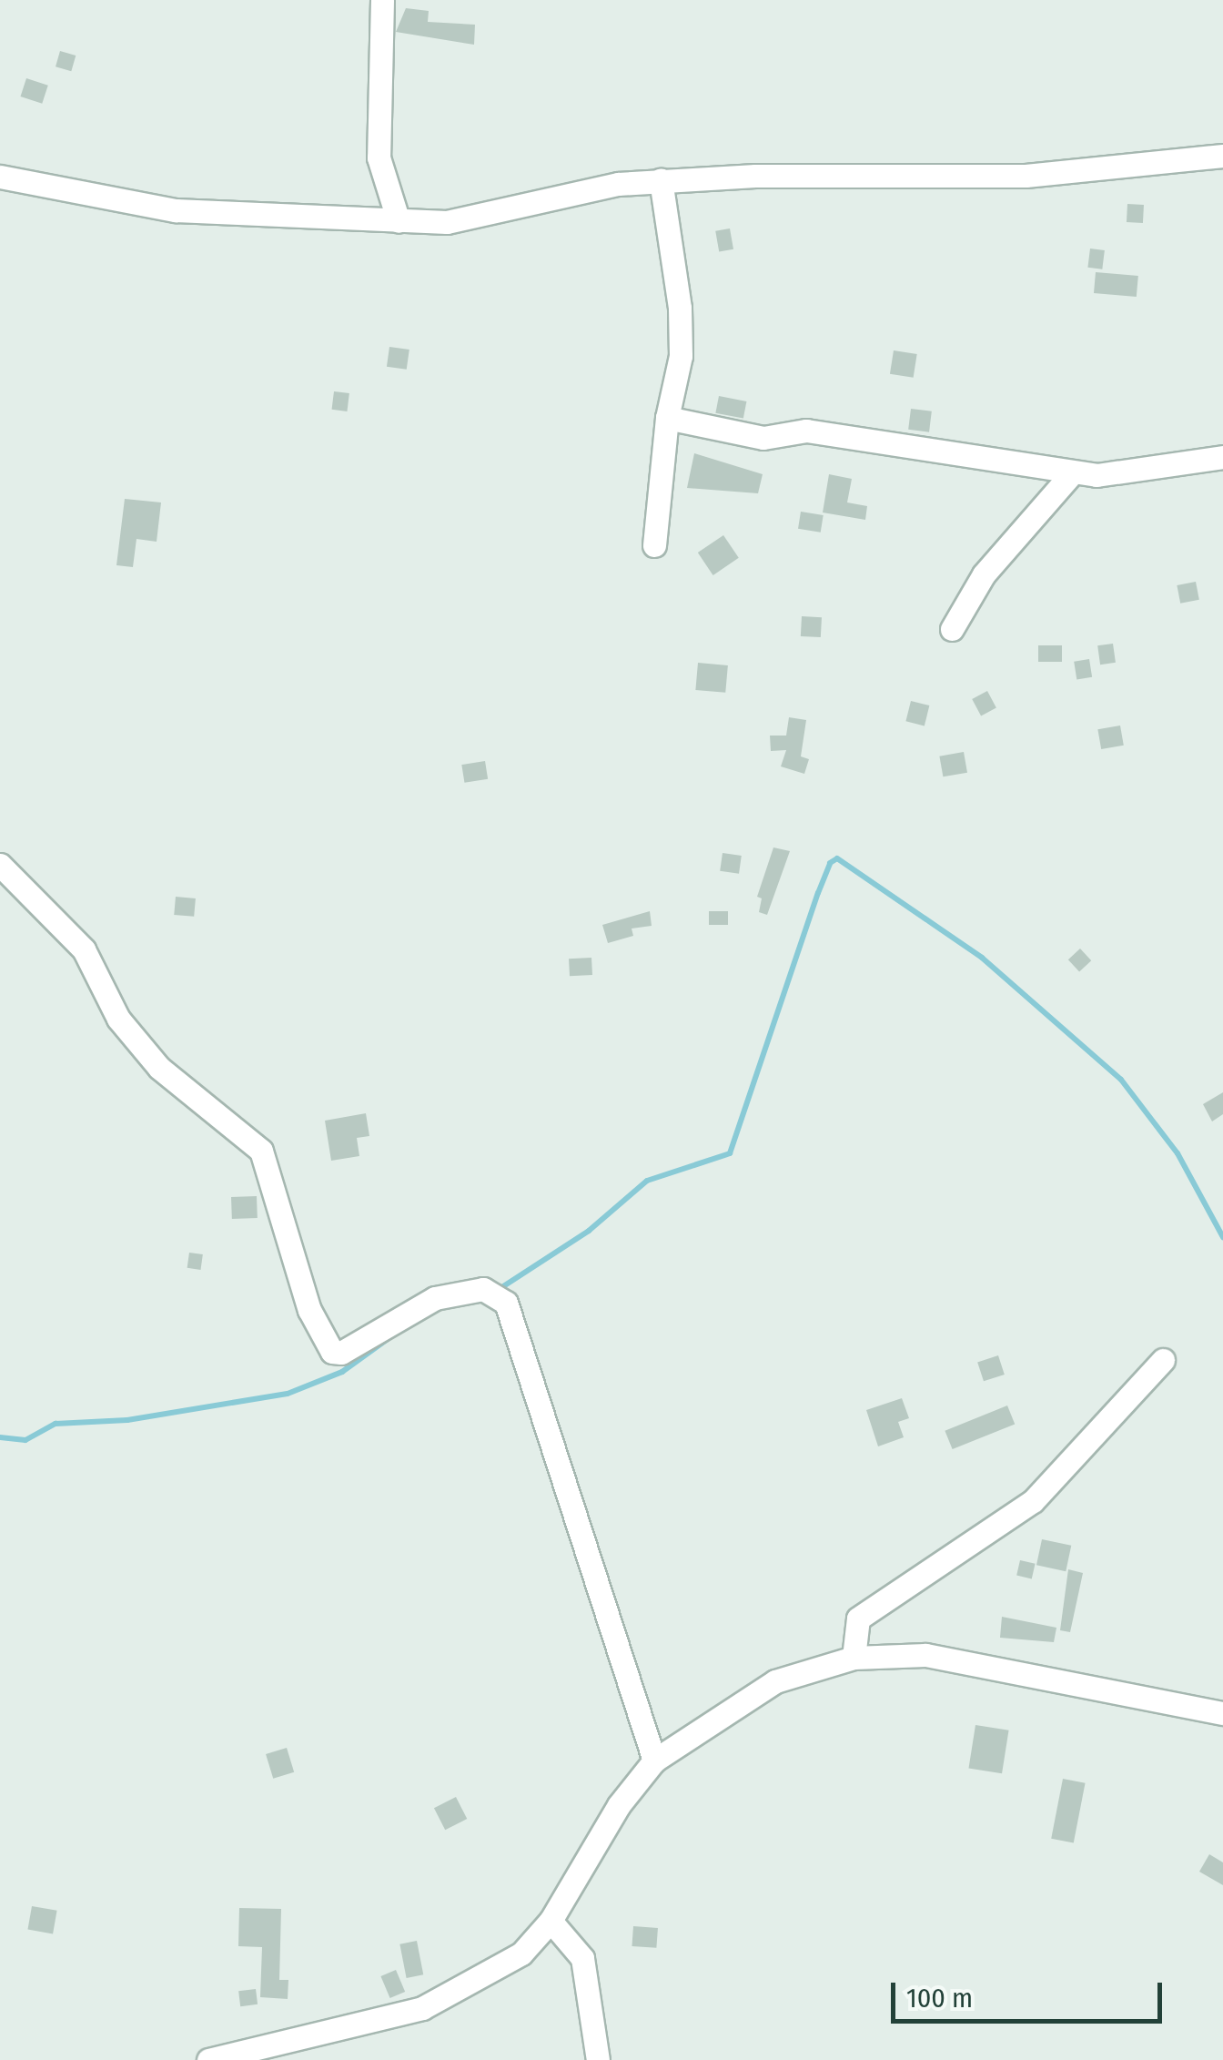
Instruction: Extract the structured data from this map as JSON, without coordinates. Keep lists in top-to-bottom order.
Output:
{
  "scale_bar": "100 m"
}
